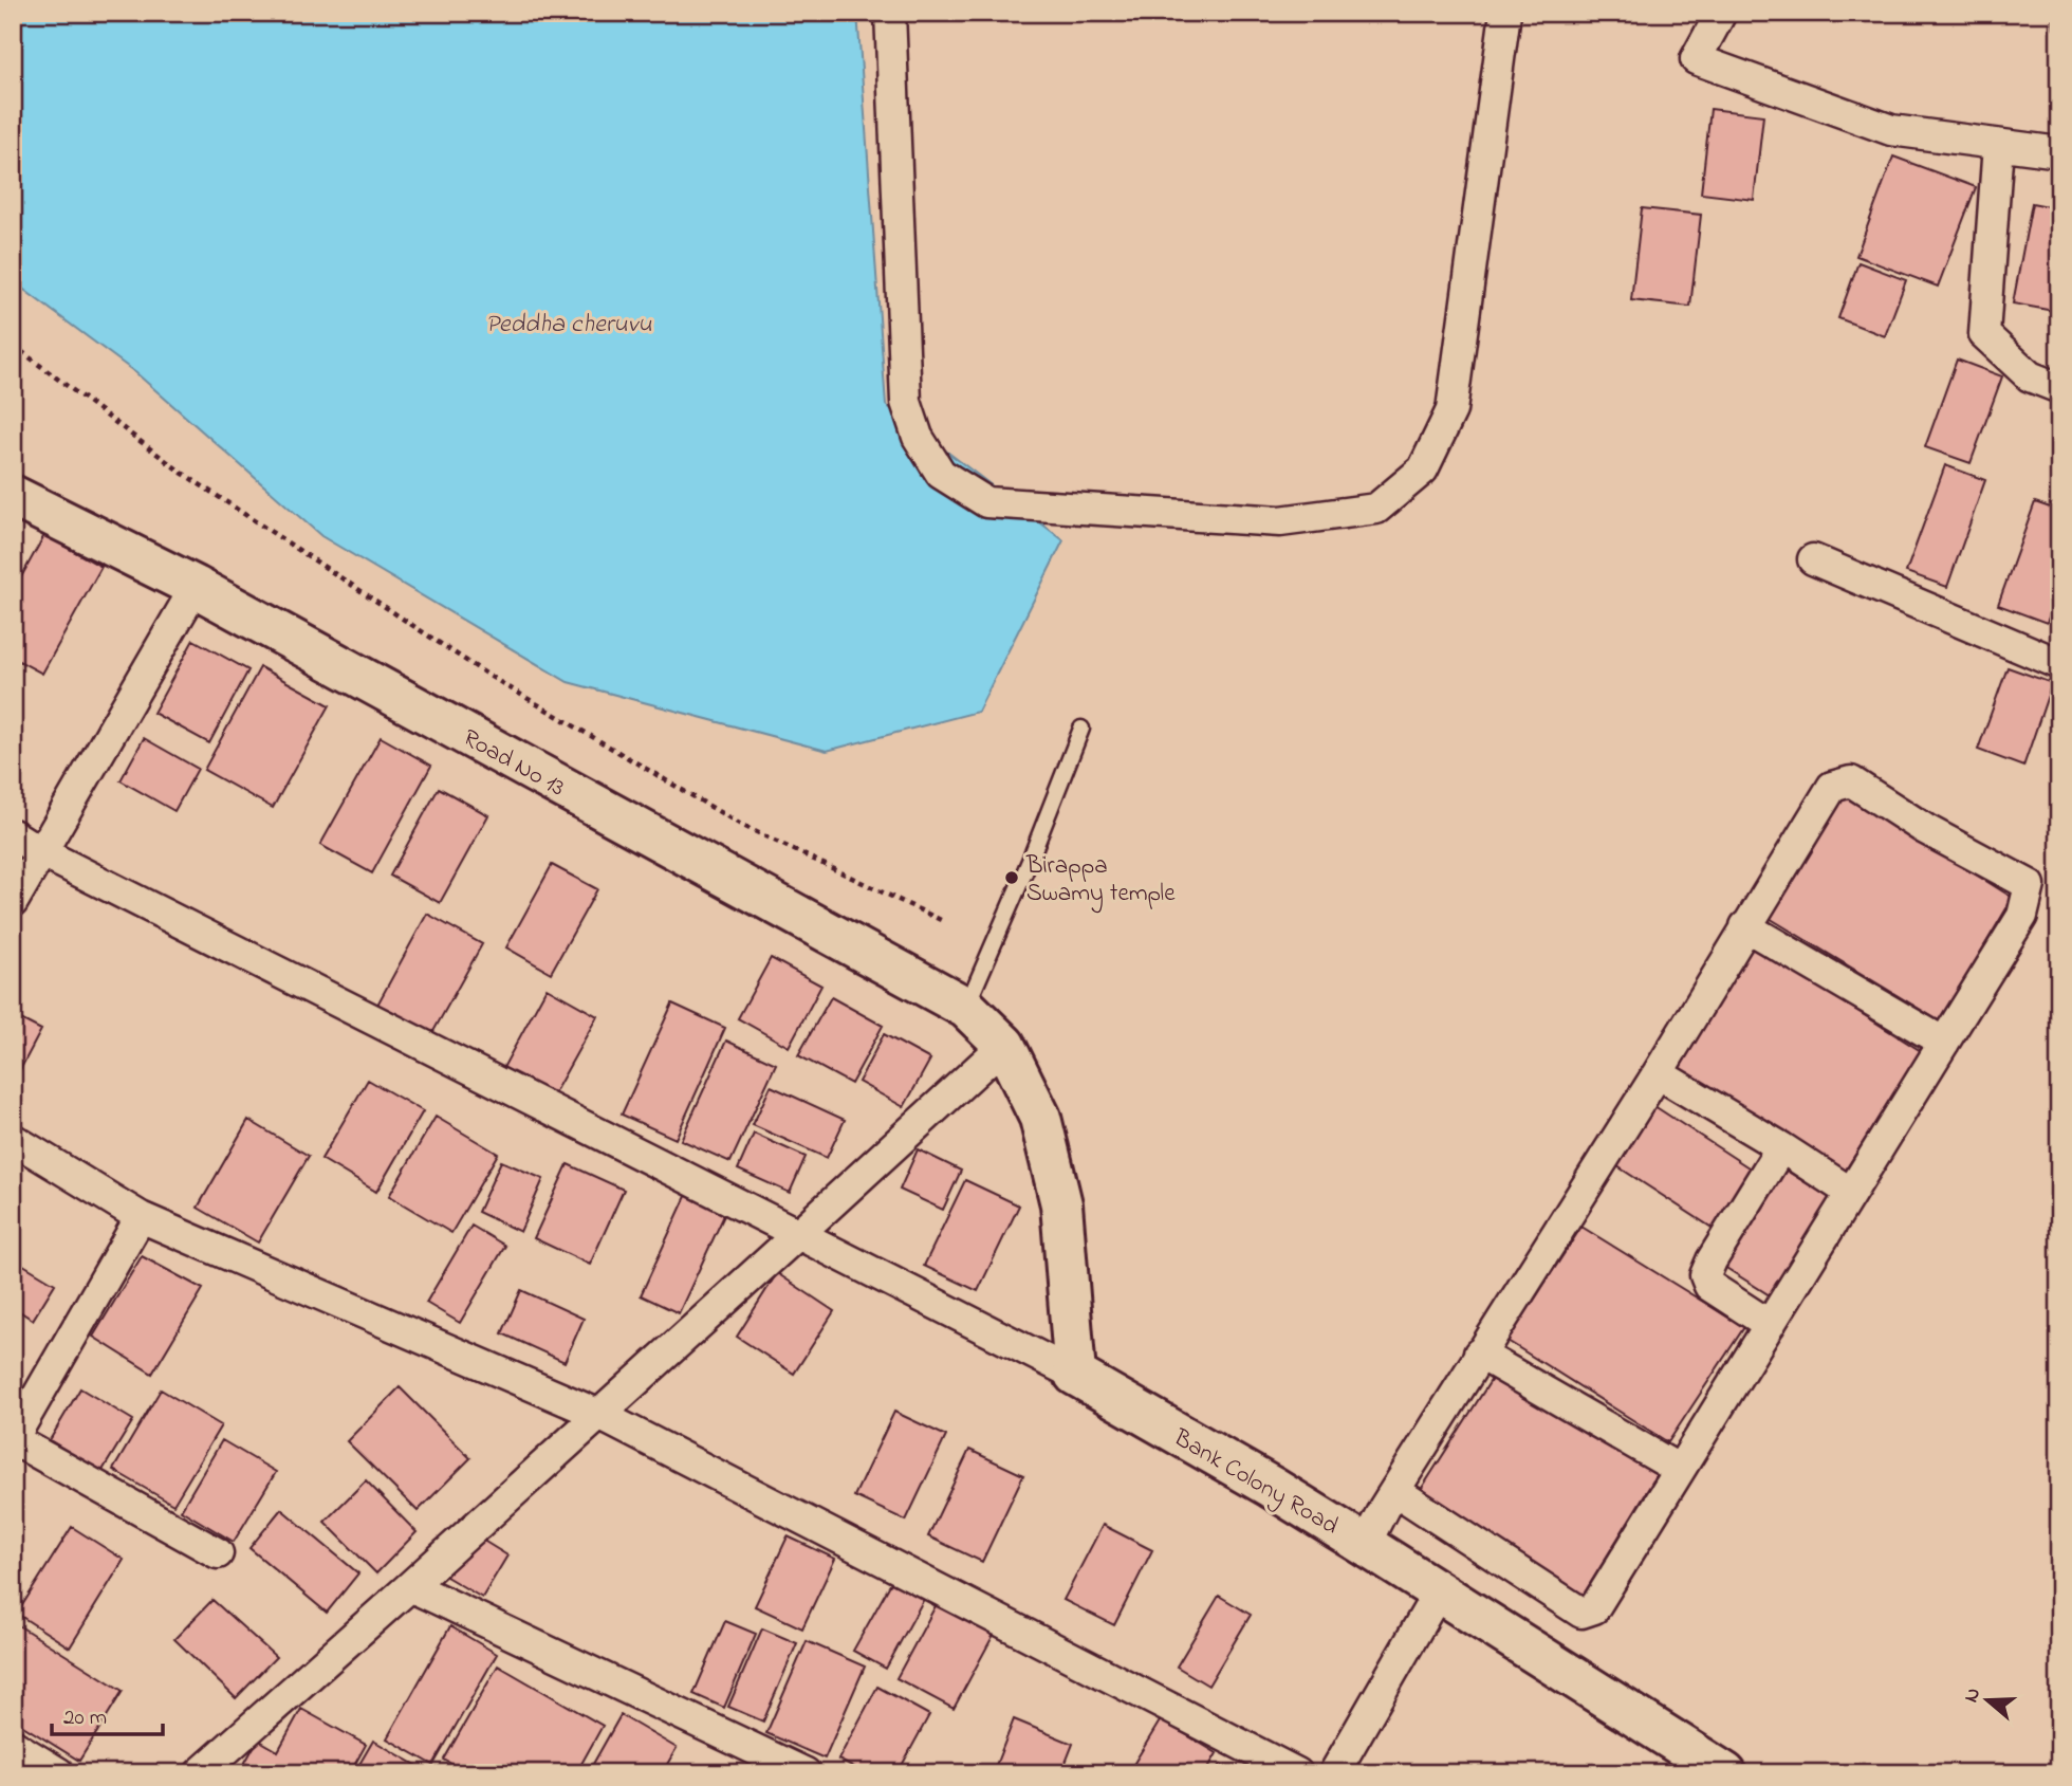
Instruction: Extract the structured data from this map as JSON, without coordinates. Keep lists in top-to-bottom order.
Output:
{
  "streets": {
    "street": ["Road No 13", "Bank Colony Road"]
  },
  "water": ["Peddha cheruvu"],
  "places": ["Birappa Swamy temple"],
  "scale_bar": "20 m",
  "north": "left"
}
